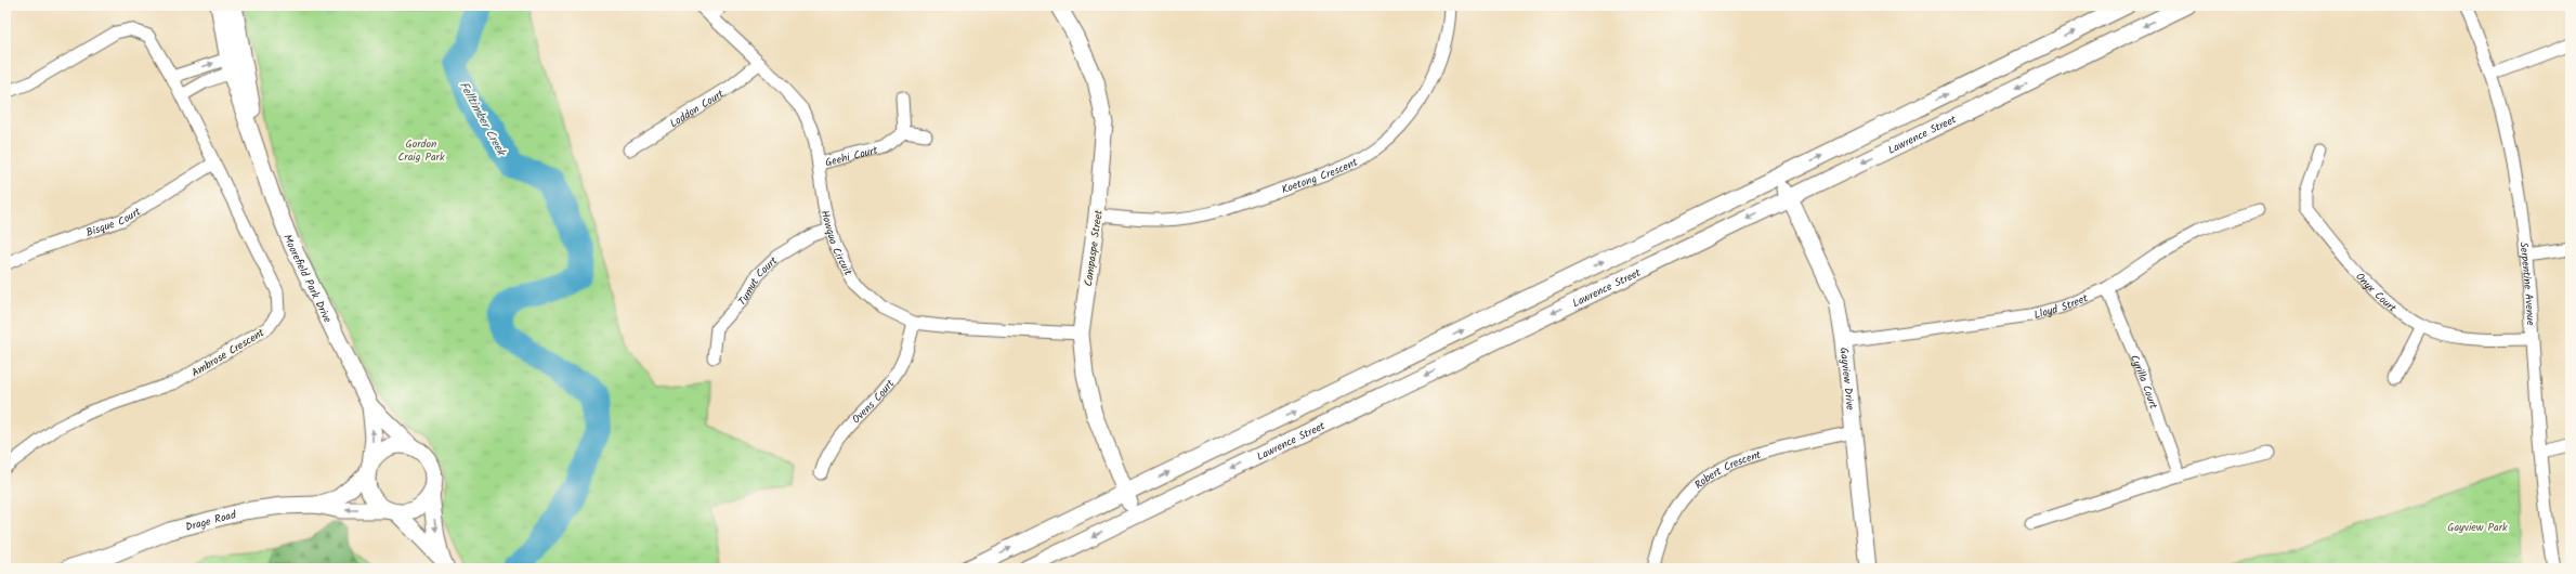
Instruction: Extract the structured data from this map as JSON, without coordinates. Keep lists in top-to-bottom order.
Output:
{
  "streets": {
    "main road": [
      "Lawrence Street",
      "Campaspe Street",
      "Moorefield Park Drive",
      "Gayview Drive",
      "Drage Road"
    ],
    "street": [
      "Loddon Court",
      "Geehi Court",
      "Koetong Crescent",
      "Bisque Court",
      "Howqua Circuit",
      "Tumut Court",
      "Serpentine Avenue",
      "Onyx Court",
      "Lloyd Street",
      "Ambrose Crescent",
      "Cyrilla Court",
      "Ovens Court",
      "Robert Crescent"
    ]
  },
  "crossings": [
    ["Loddon Court", "Howqua Circuit"],
    ["Lawrence Street", "Campaspe Street"],
    ["Lawrence Street", "Gayview Drive"],
    ["Geehi Court", "Howqua Circuit"],
    ["Koetong Crescent", "Campaspe Street"],
    ["Bisque Court", "Ambrose Crescent"],
    ["Howqua Circuit", "Campaspe Street"],
    ["Howqua Circuit", "Tumut Court"],
    ["Howqua Circuit", "Ovens Court"],
    ["Serpentine Avenue", "Onyx Court"],
    ["Lloyd Street", "Gayview Drive"],
    ["Lloyd Street", "Cyrilla Court"],
    ["Gayview Drive", "Robert Crescent"]
  ],
  "water": ["Felltimber Creek"],
  "parks": ["Gordon Craig Park", "Gayview Park"]
}
